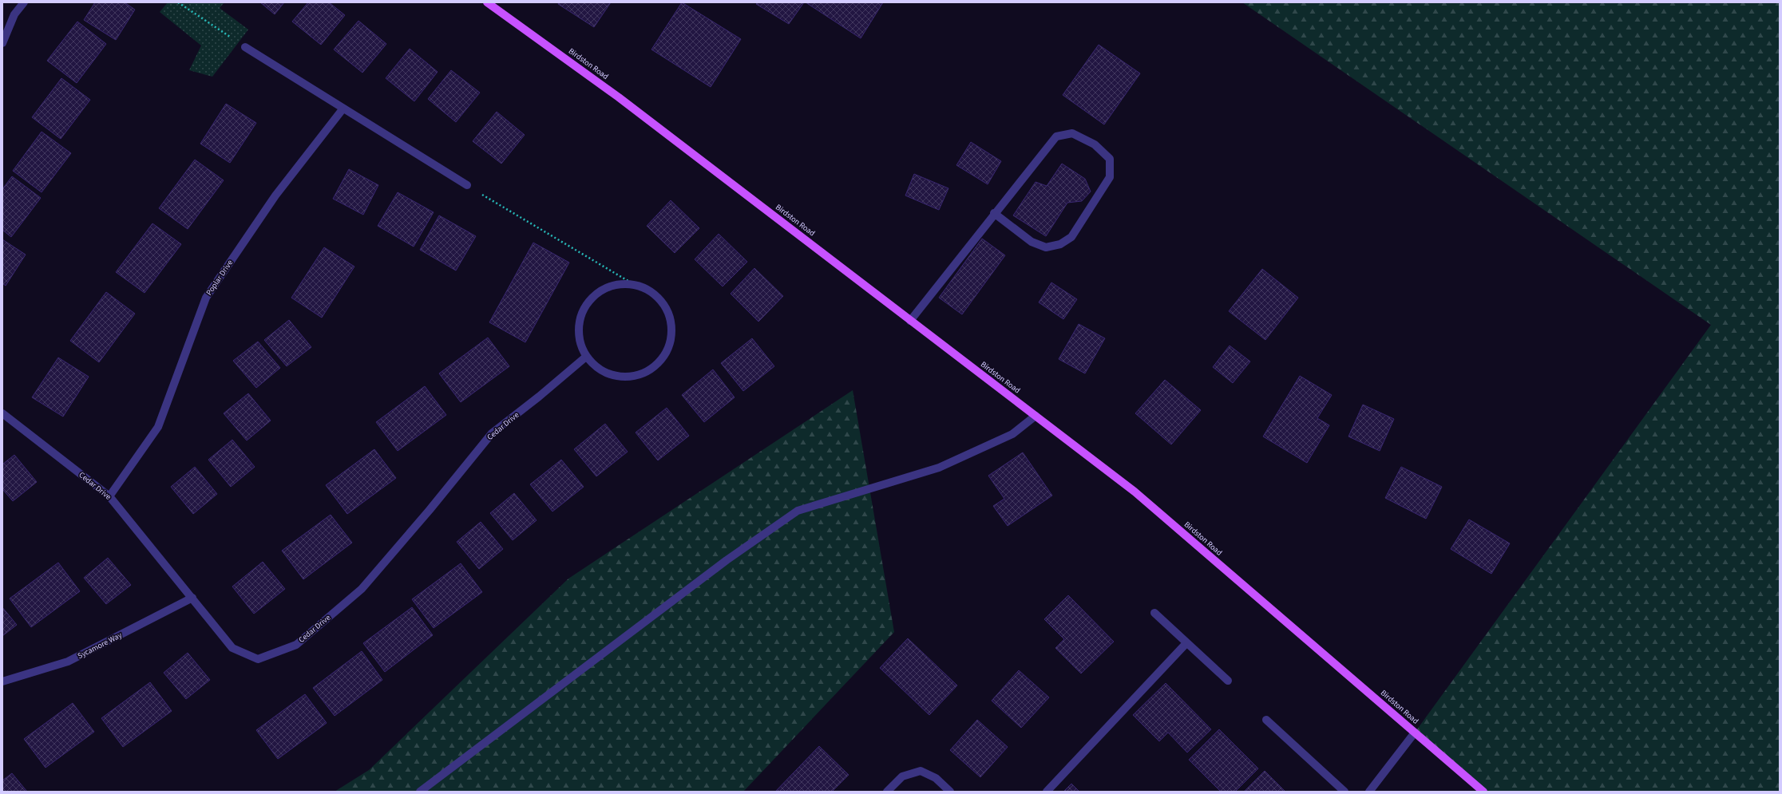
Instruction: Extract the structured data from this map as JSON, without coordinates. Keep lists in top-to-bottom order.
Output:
{
  "streets": {
    "main road": ["Birdston Road"],
    "street": ["Poplar Drive", "Cedar Drive", "Sycamore Way"]
  },
  "crossings": [
    ["Poplar Drive", "Cedar Drive"],
    ["Cedar Drive", "Sycamore Way"]
  ]
}
